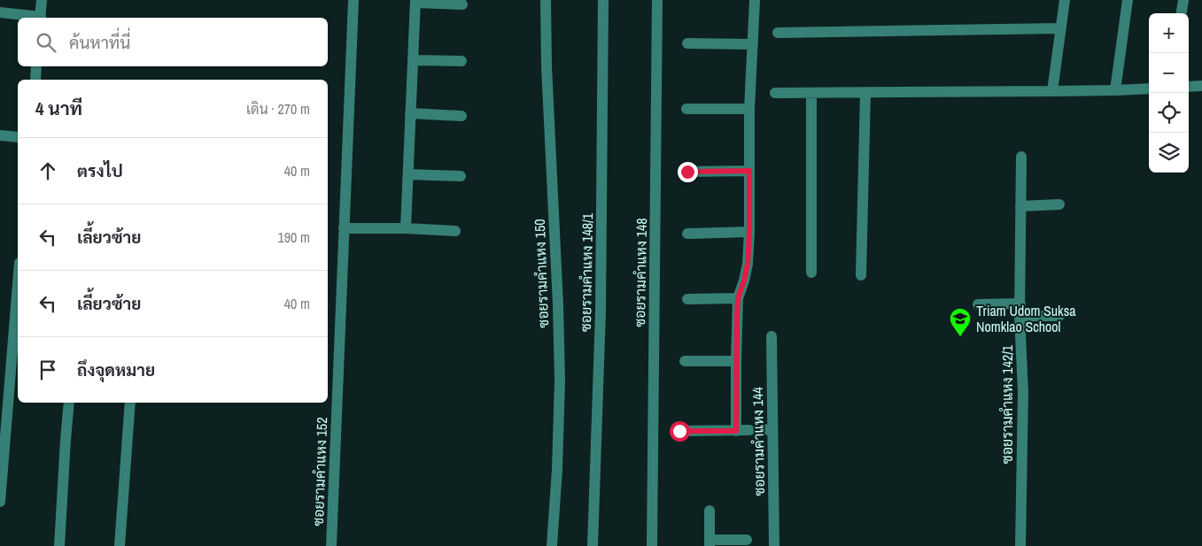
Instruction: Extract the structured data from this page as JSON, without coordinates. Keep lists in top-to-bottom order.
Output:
{
  "streets": {
    "street": [
      "ซอยรามคำแหง 148/1",
      "ซอยรามคำแหง 148",
      "ซอยรามคำแหง 150",
      "ซอยรามคำแหง 142/1",
      "ซอยรามคำแหง 144",
      "ซอยรามคำแหง 152"
    ]
  },
  "places": {
    "school or university": ["Triam Udom Suksa Nomklao School"]
  },
  "page": {
    "map_buttons": ["+", "−"],
    "search": "ค้นหาที่นี่",
    "heading": ["4 นาที", "เดิน · 270 m"],
    "list": [
      ["ตรงไป", "40 m"],
      ["เลี้ยวซ้าย", "190 m"],
      ["เลี้ยวซ้าย", "40 m"],
      "ถึงจุดหมาย"
    ]
  }
}
